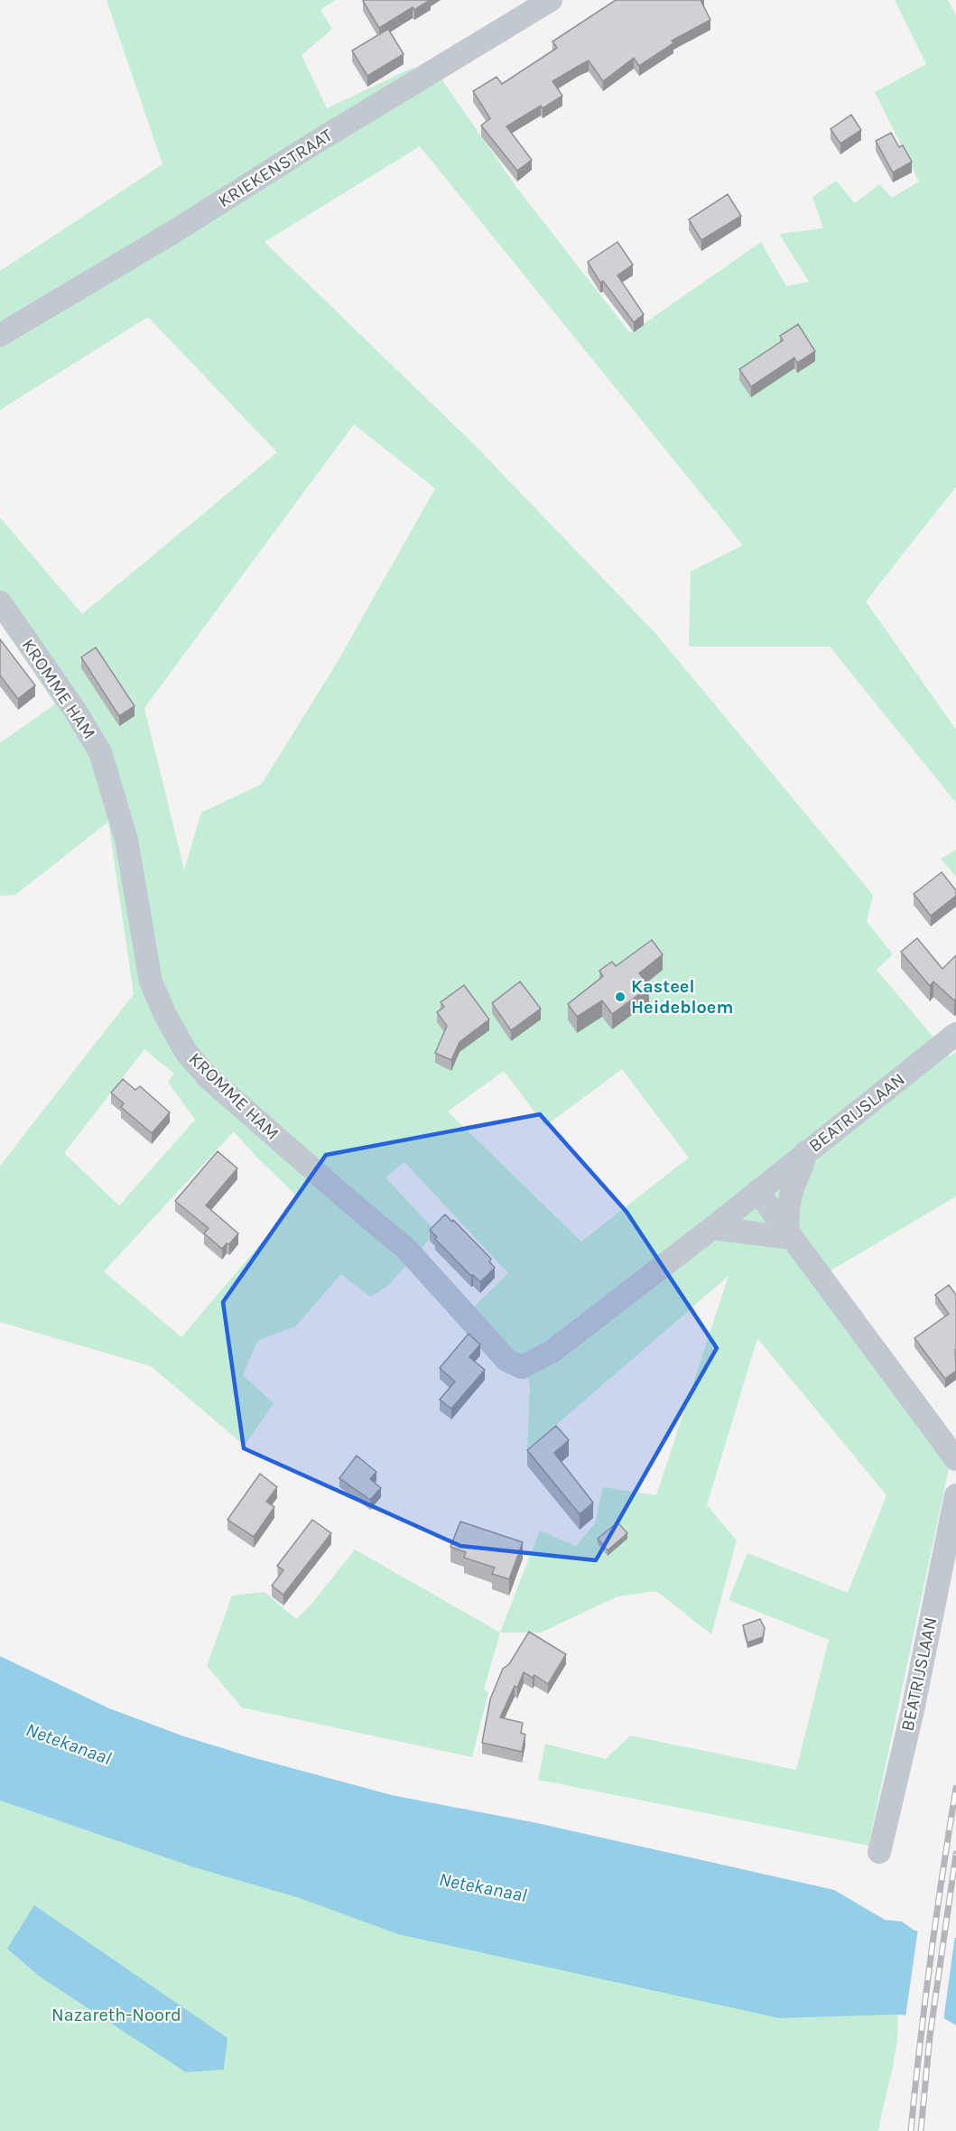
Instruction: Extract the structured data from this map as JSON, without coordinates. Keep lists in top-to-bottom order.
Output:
{
  "streets": {
    "street": ["KRIEKENSTRAAT", "KROMME HAM", "BEATRIJSLAAN"]
  },
  "crossings": [
    ["KROMME HAM", "BEATRIJSLAAN"]
  ],
  "water": ["Netekanaal"],
  "parks": ["Nazareth-Noord"],
  "places": ["Kasteel Heidebloem"]
}
